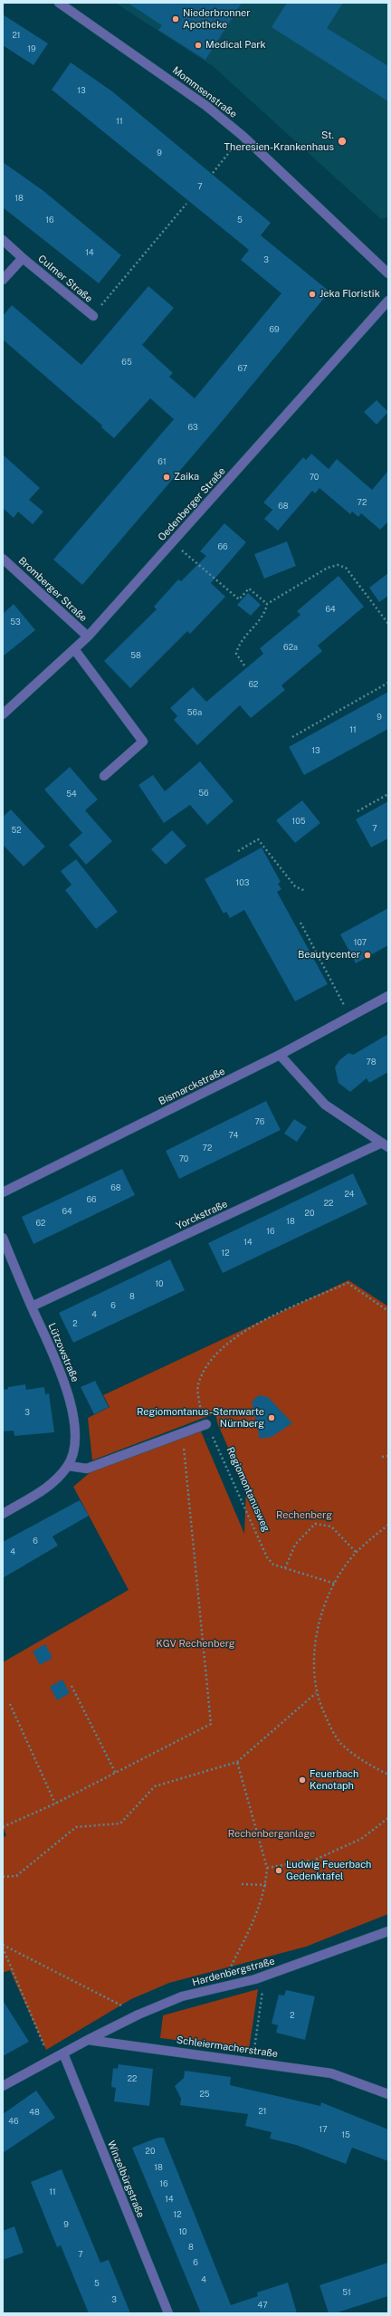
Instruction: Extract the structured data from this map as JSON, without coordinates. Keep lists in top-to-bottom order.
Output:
{
  "streets": {
    "street": [
      "Mommsenstraße",
      "Culmer Straße",
      "Oedenberger Straße",
      "Bromberger Straße",
      "Bismarckstraße",
      "Yorckstraße",
      "Lützowstraße",
      "Hardenbergstraße",
      "Schleiermacherstraße",
      "Winzelbürgstraße"
    ],
    "path": ["Regiomontanusweg"]
  },
  "crossings": [
    ["Oedenberger Straße", "Bromberger Straße"],
    ["Yorckstraße", "Lützowstraße"],
    ["Hardenbergstraße", "Schleiermacherstraße"]
  ],
  "parks": ["Rechenberg", "KGV Rechenberg", "Rechenberganlage"],
  "places": [
    "Niederbronner Apotheke",
    "Medical Park",
    "St. Theresien-Krankenhaus",
    "Jeka Floristik",
    "Zaika",
    "Beautycenter",
    "Regiomontanus-Sternwarte Nürnberg",
    "Feuerbach Kenotaph",
    "Ludwig Feuerbach Gedenktafel"
  ],
  "house_numbers": [
    "21",
    "19",
    "13",
    "11",
    "9",
    "7",
    "18",
    "16",
    "5",
    "14",
    "3",
    "69",
    "65",
    "67",
    "63",
    "61",
    "70",
    "72",
    "68",
    "66",
    "64",
    "53",
    "62a",
    "58",
    "62",
    "56a",
    "9",
    "11",
    "13",
    "56",
    "54",
    "105",
    "7",
    "52",
    "103",
    "107",
    "78",
    "76",
    "74",
    "72",
    "70",
    "68",
    "24",
    "66",
    "22",
    "64",
    "20",
    "18",
    "62",
    "16",
    "14",
    "12",
    "10",
    "8",
    "6",
    "4",
    "2",
    "3",
    "6",
    "4",
    "2",
    "22",
    "25",
    "21",
    "48",
    "46",
    "17",
    "15",
    "20",
    "18",
    "16",
    "11",
    "14",
    "12",
    "9",
    "10",
    "8",
    "7",
    "6",
    "4",
    "5",
    "51",
    "3",
    "47"
  ]
}
